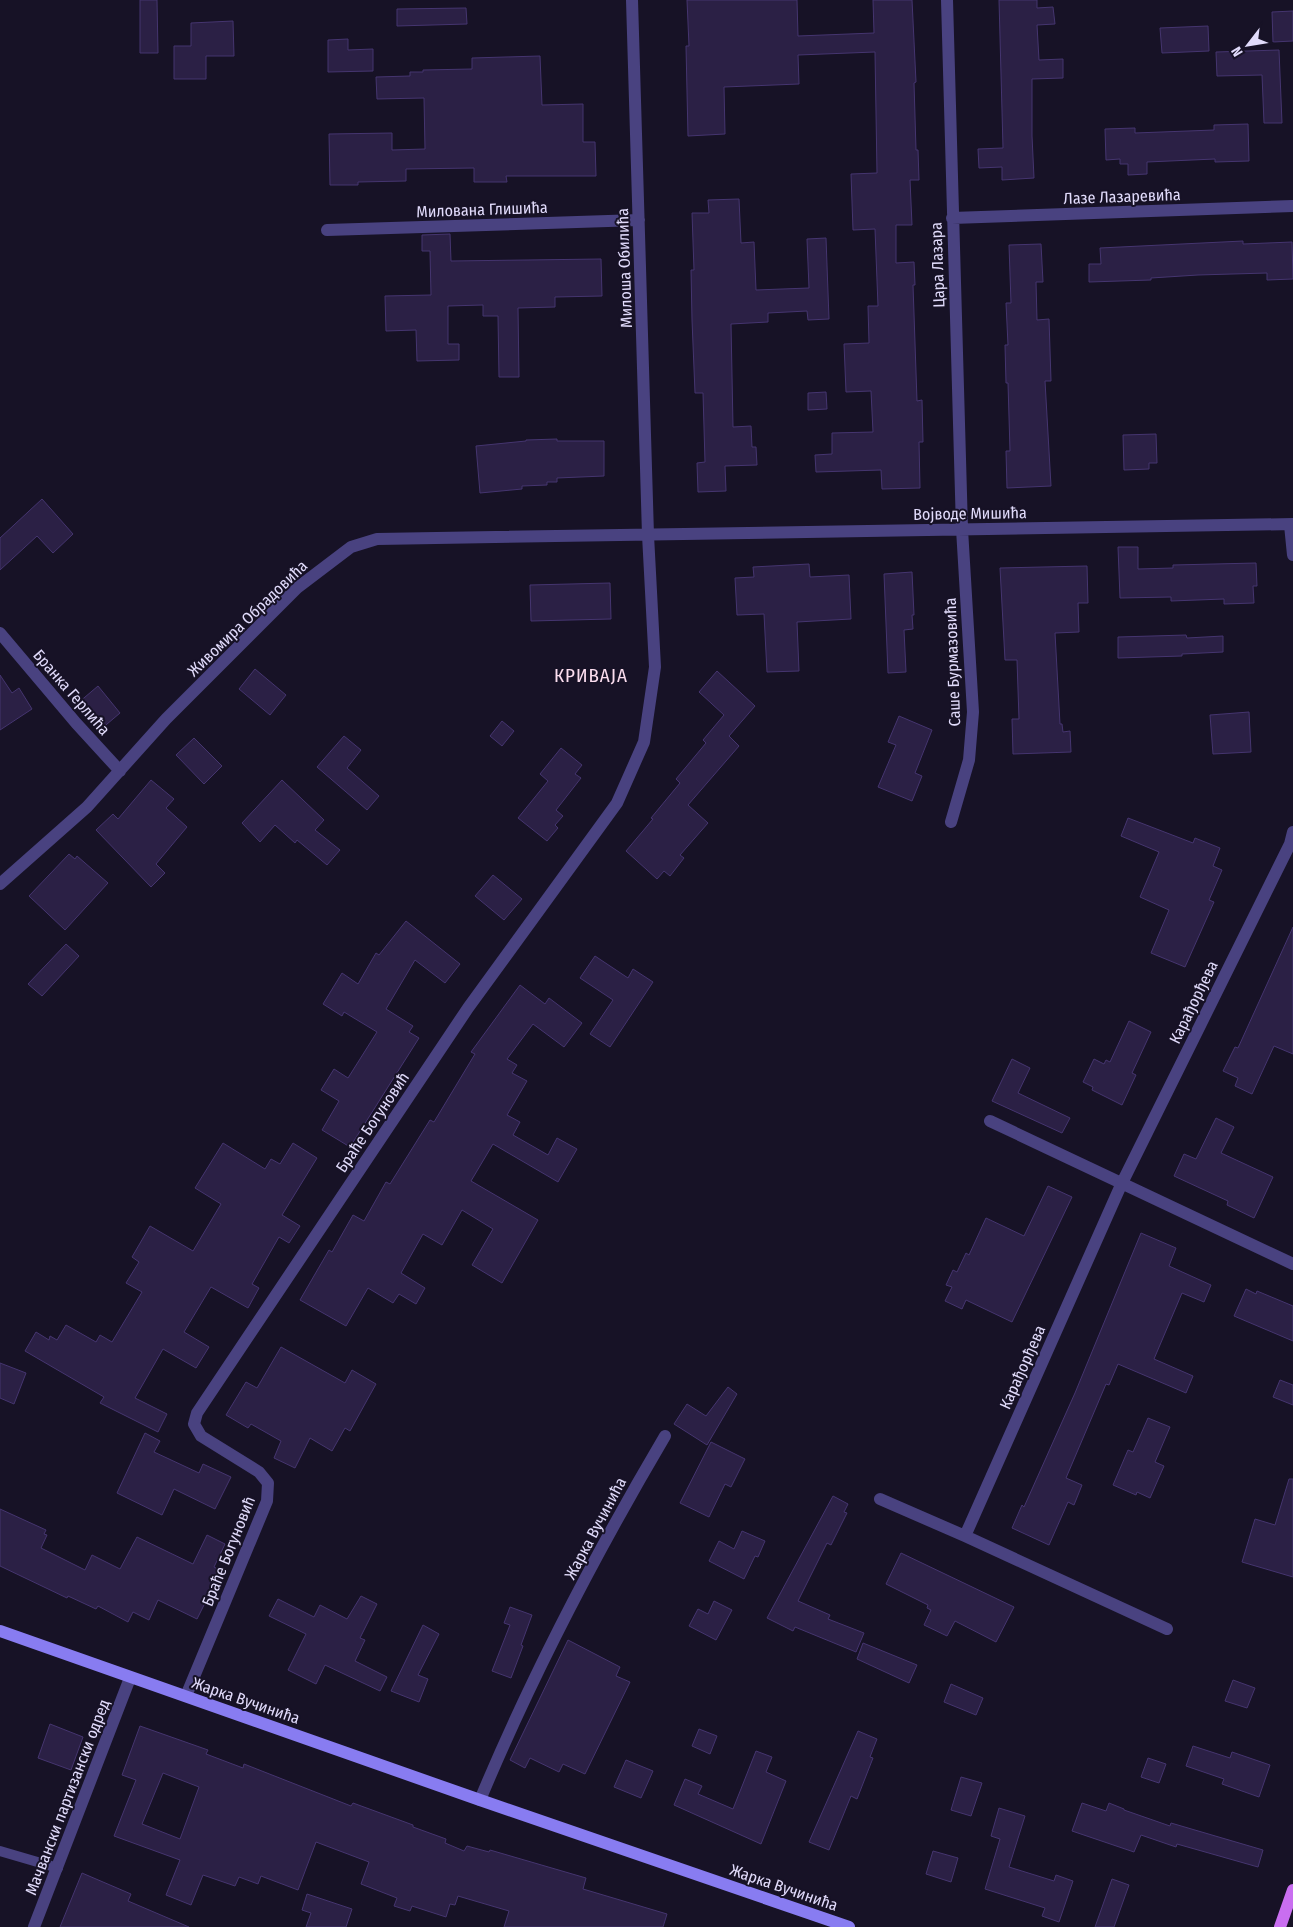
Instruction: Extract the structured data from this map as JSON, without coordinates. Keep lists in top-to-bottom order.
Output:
{
  "streets": {
    "street": [
      "Лазе Лазаревића",
      "Милована Глишића",
      "Цара Лазара",
      "Милоша Обилића",
      "Војводе Мишића",
      "Живомира Обрадовића",
      "Саше Бурмазовића",
      "Бранка Герлића",
      "Карађорђева",
      "Браће Богуновић",
      "Жарка Вучинића",
      "Мачвански партизански одред"
    ]
  },
  "crossings": [
    ["Лазе Лазаревића", "Цара Лазара"],
    ["Милована Глишића", "Милоша Обилића"],
    ["Цара Лазара", "Војводе Мишића"],
    ["Цара Лазара", "Саше Бурмазовића"],
    ["Милоша Обилића", "Војводе Мишића"],
    ["Милоша Обилића", "Живомира Обрадовића"],
    ["Милоша Обилића", "Браће Богуновић"],
    ["Војводе Мишића", "Живомира Обрадовића"],
    ["Војводе Мишића", "Саше Бурмазовића"],
    ["Војводе Мишића", "Браће Богуновић"],
    ["Живомира Обрадовића", "Бранка Герлића"],
    ["Живомира Обрадовића", "Браће Богуновић"],
    ["Браће Богуновић", "Жарка Вучинића"],
    ["Жарка Вучинића", "Мачвански партизански одред"]
  ],
  "districts": ["КРИВАЈА"],
  "north": "bottom left"
}
